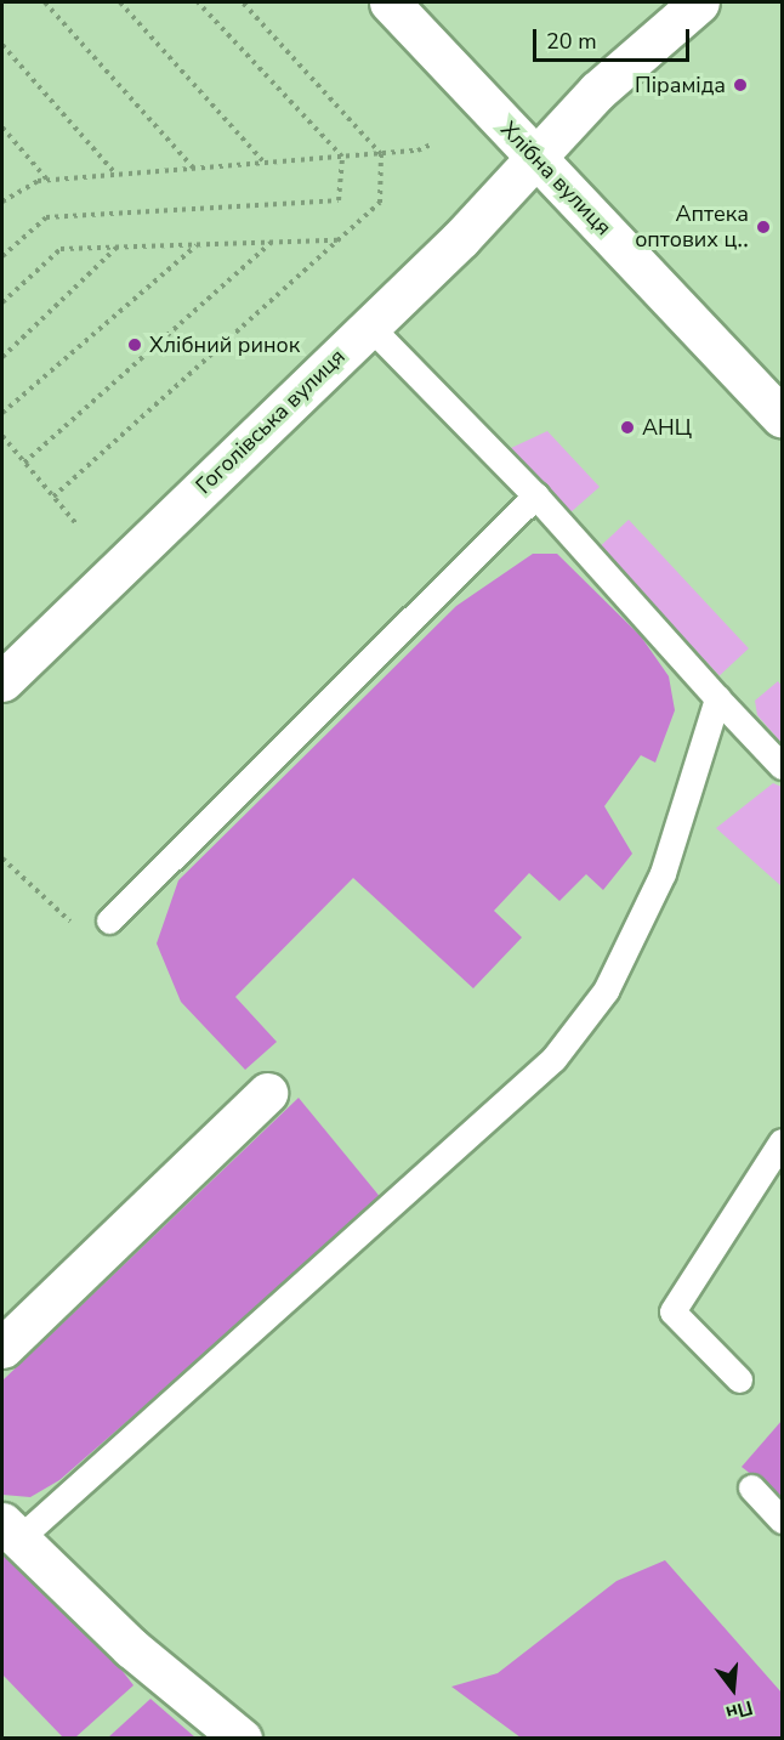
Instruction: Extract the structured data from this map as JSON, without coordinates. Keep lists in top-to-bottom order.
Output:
{
  "streets": {
    "street": ["Хлібна вулиця", "Гоголівська вулиця"]
  },
  "crossings": [
    ["Хлібна вулиця", "Гоголівська вулиця"]
  ],
  "places": [
    "Піраміда",
    "Аптека оптових ц‥",
    "Хлібний ринок",
    "АНЦ"
  ],
  "scale_bar": "20 m",
  "north": "bottom"
}
